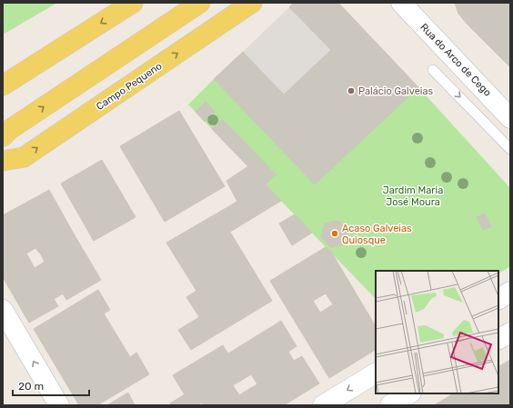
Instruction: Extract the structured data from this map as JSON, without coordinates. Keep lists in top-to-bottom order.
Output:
{
  "streets": {
    "main road": ["Campo Pequeno"],
    "street": ["Rua do Arco de Cego"]
  },
  "parks": ["Jardim Maria José Moura"],
  "places": ["Palácio Galveias", "Acaso Galveias Quiosque"],
  "scale_bar": "20 m"
}
